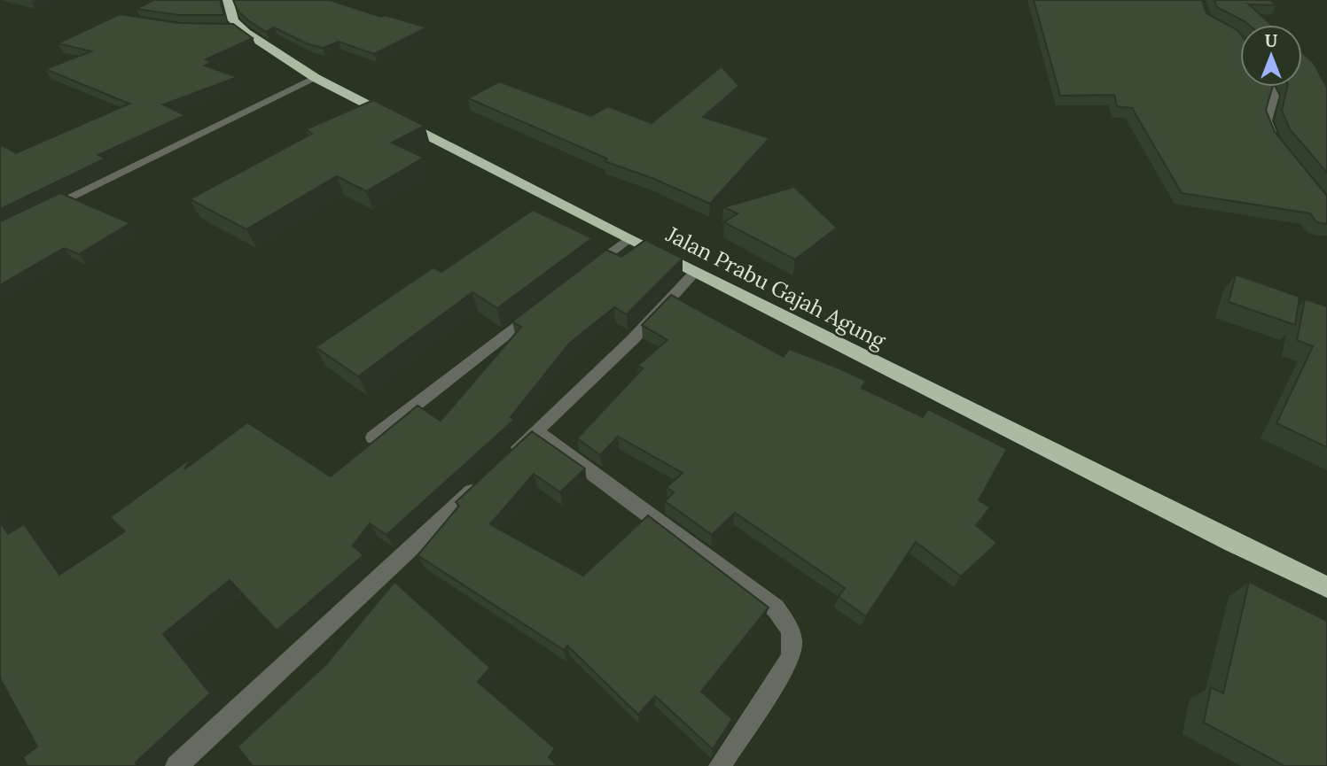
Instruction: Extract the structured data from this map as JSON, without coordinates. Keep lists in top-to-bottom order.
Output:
{
  "streets": {
    "highway": ["Jalan Prabu Gajah Agung"]
  },
  "north": "top"
}
